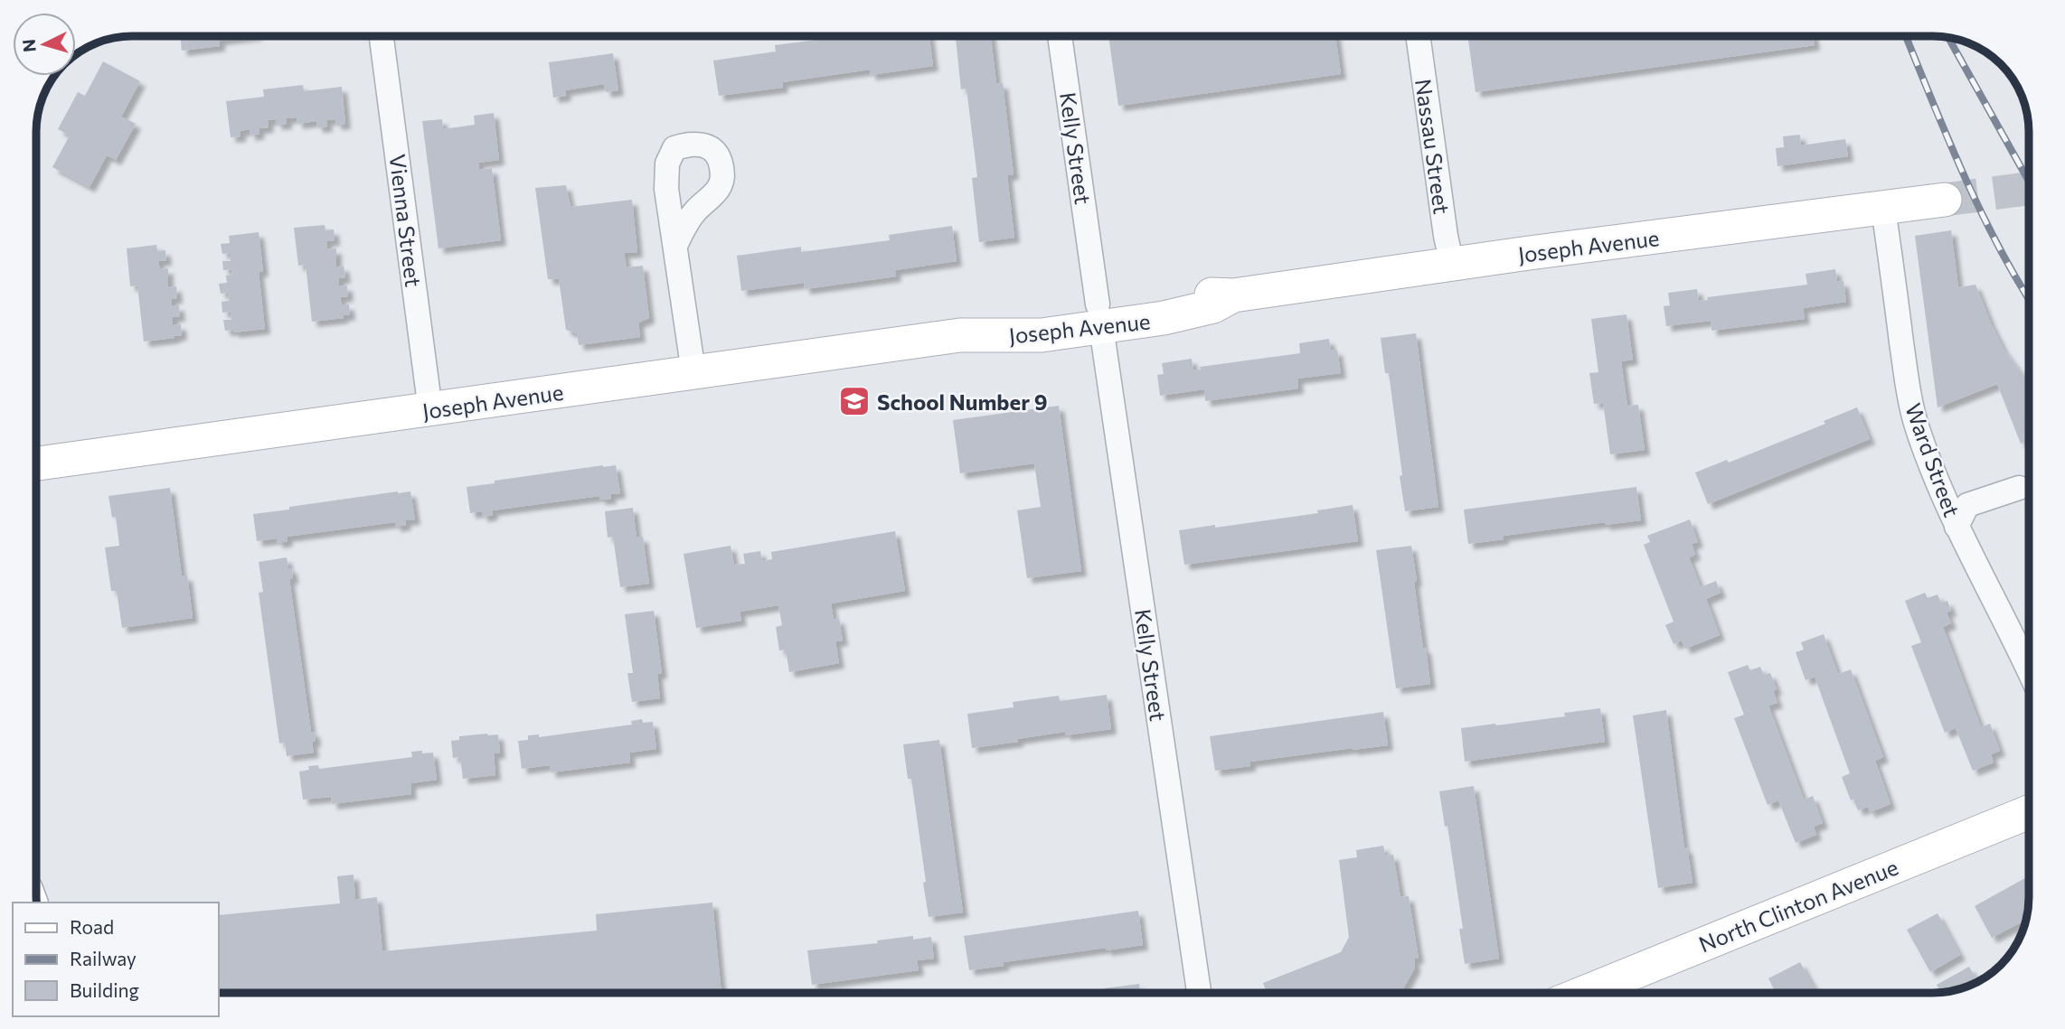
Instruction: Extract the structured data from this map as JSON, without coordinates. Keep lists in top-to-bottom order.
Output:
{
  "streets": {
    "main road": ["Joseph Avenue", "North Clinton Avenue"],
    "street": [
      "Nassau Street",
      "Kelly Street",
      "Vienna Street",
      "Ward Street"
    ]
  },
  "crossings": [
    ["Nassau Street", "Joseph Avenue"],
    ["Kelly Street", "Joseph Avenue"],
    ["Vienna Street", "Joseph Avenue"],
    ["Joseph Avenue", "Ward Street"]
  ],
  "places": {
    "school or university": ["School Number 9"]
  },
  "legend": ["Road", "Railway", "Building"],
  "north": "left"
}
